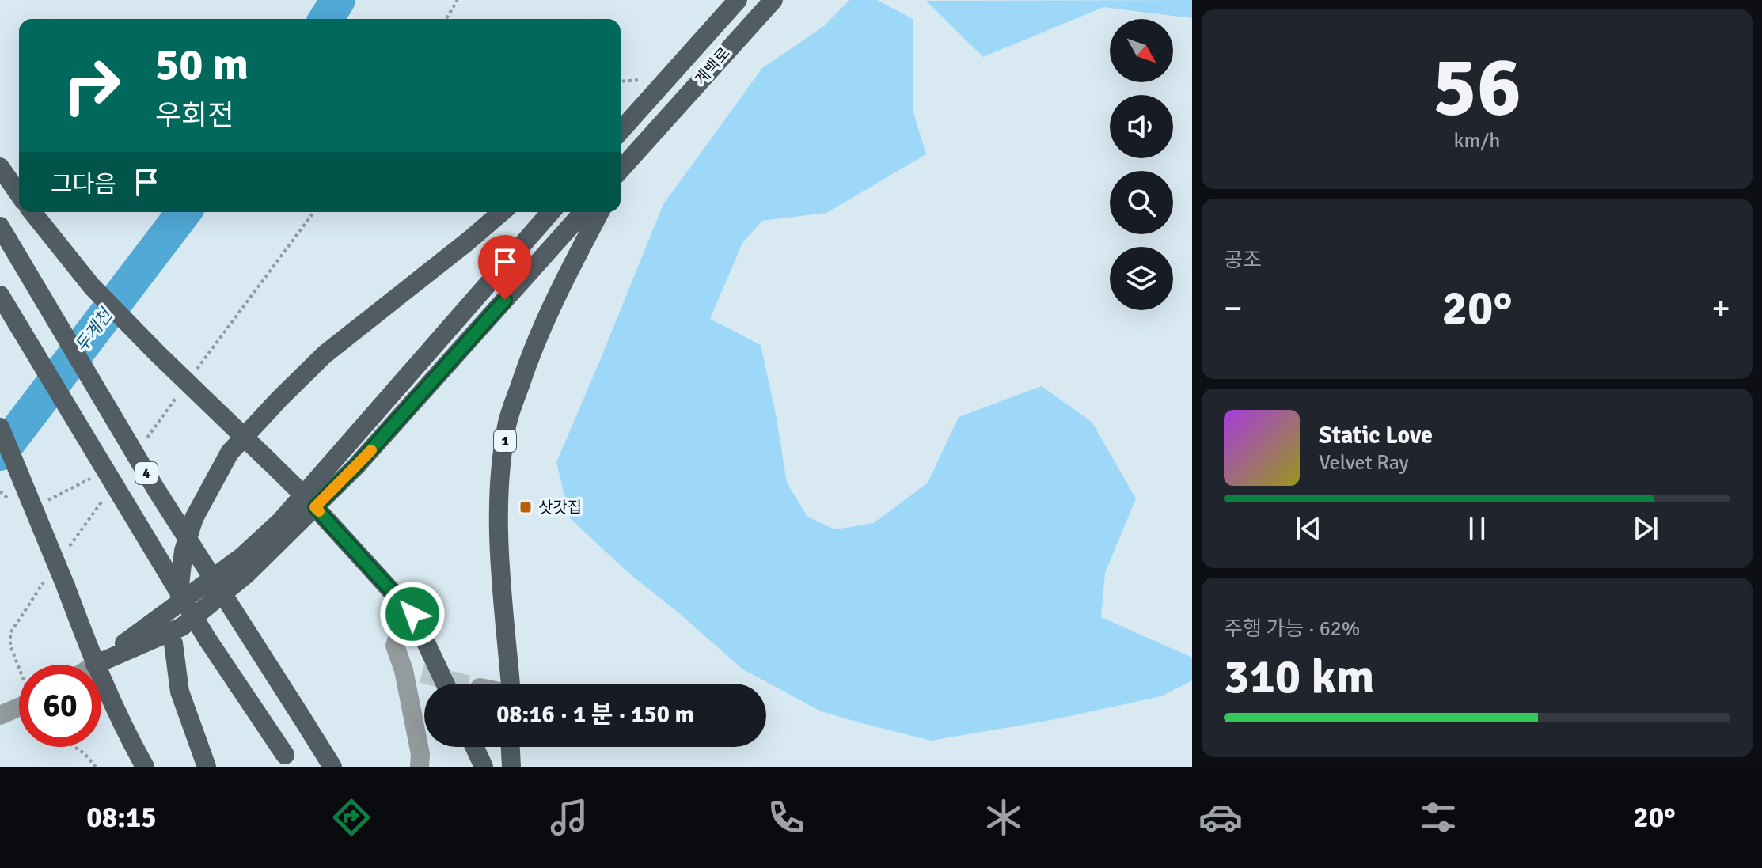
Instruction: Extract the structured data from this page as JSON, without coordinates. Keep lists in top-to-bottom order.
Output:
{
  "streets": {
    "main road": ["계백로", "1", "4"]
  },
  "water": ["두계천"],
  "places": {
    "transit": ["삿갓집"]
  },
  "north": "bottom right",
  "page": {
    "tile": [
      ["56", "km/h"],
      "공조",
      ["주행 가능 · 62%", "310 km"]
    ],
    "turn": ["50 m", "우회전"],
    "then": "그다음",
    "heat": ["−", "20°", "+"],
    "song": ["Static Love", "Velvet Ray"],
    "limit": "60",
    "trip": "08:16 · 1 분 · 150 m",
    "tabs": ["08:15", "20°"]
  }
}
